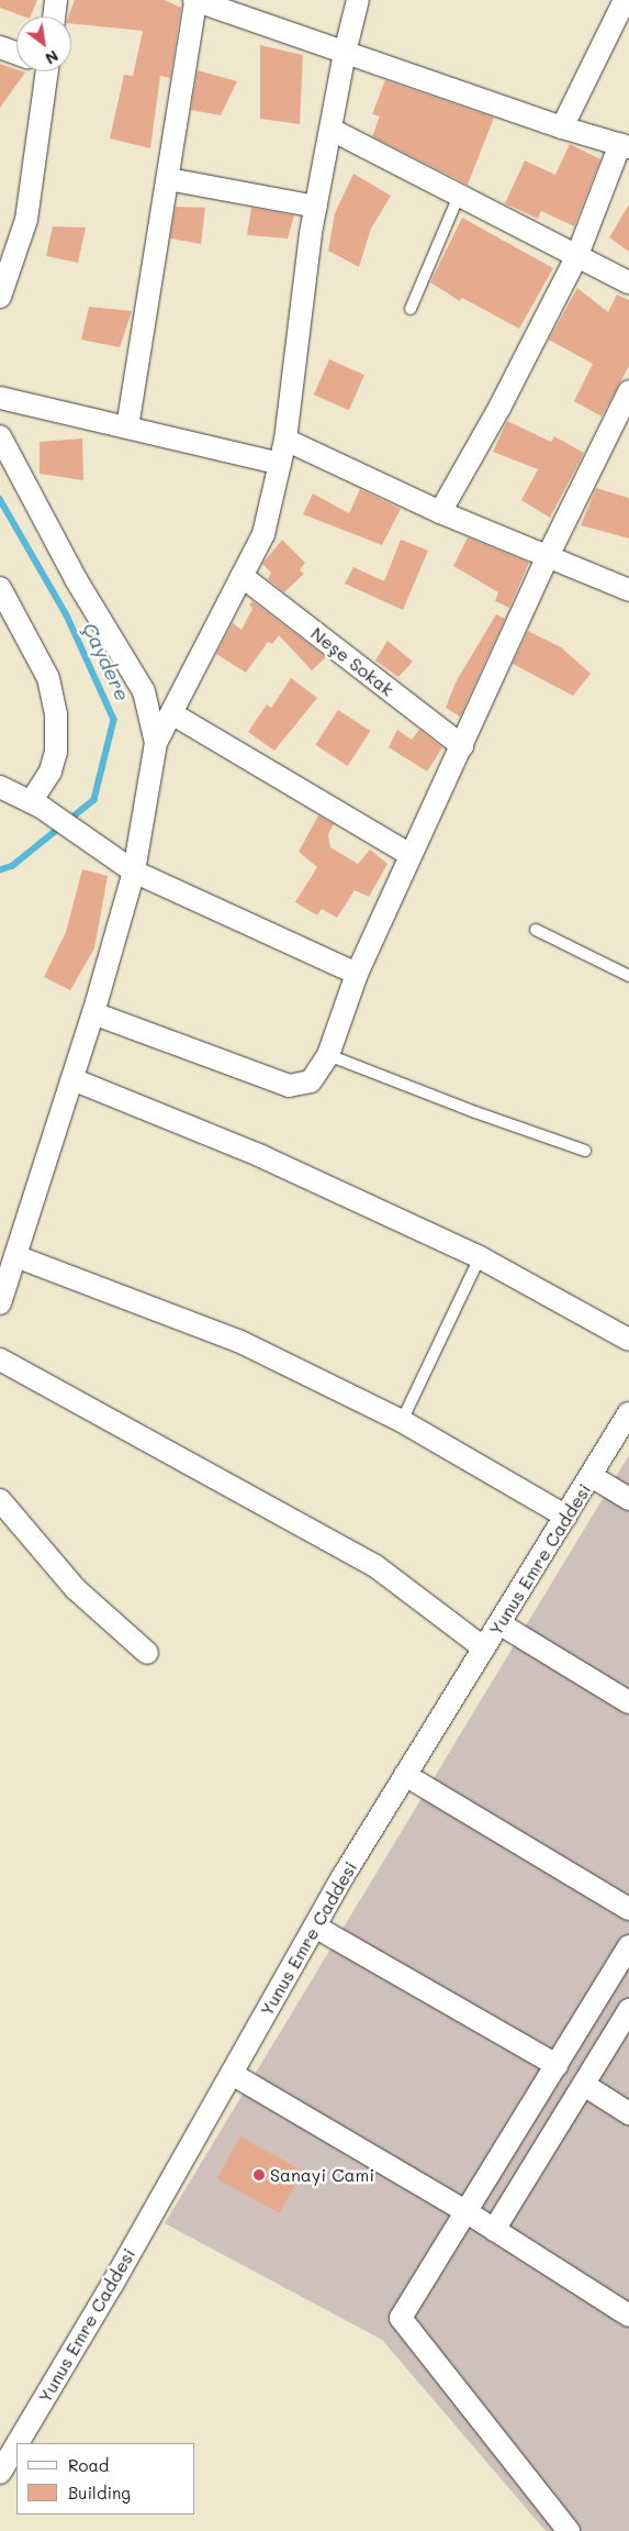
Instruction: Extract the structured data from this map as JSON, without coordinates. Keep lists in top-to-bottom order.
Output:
{
  "streets": {
    "street": ["Neşe Sokak", "Yunus Emre Caddesi"]
  },
  "water": ["Çaydere"],
  "places": ["Sanayi Cami"],
  "legend": ["Road", "Building"],
  "north": "bottom right"
}
